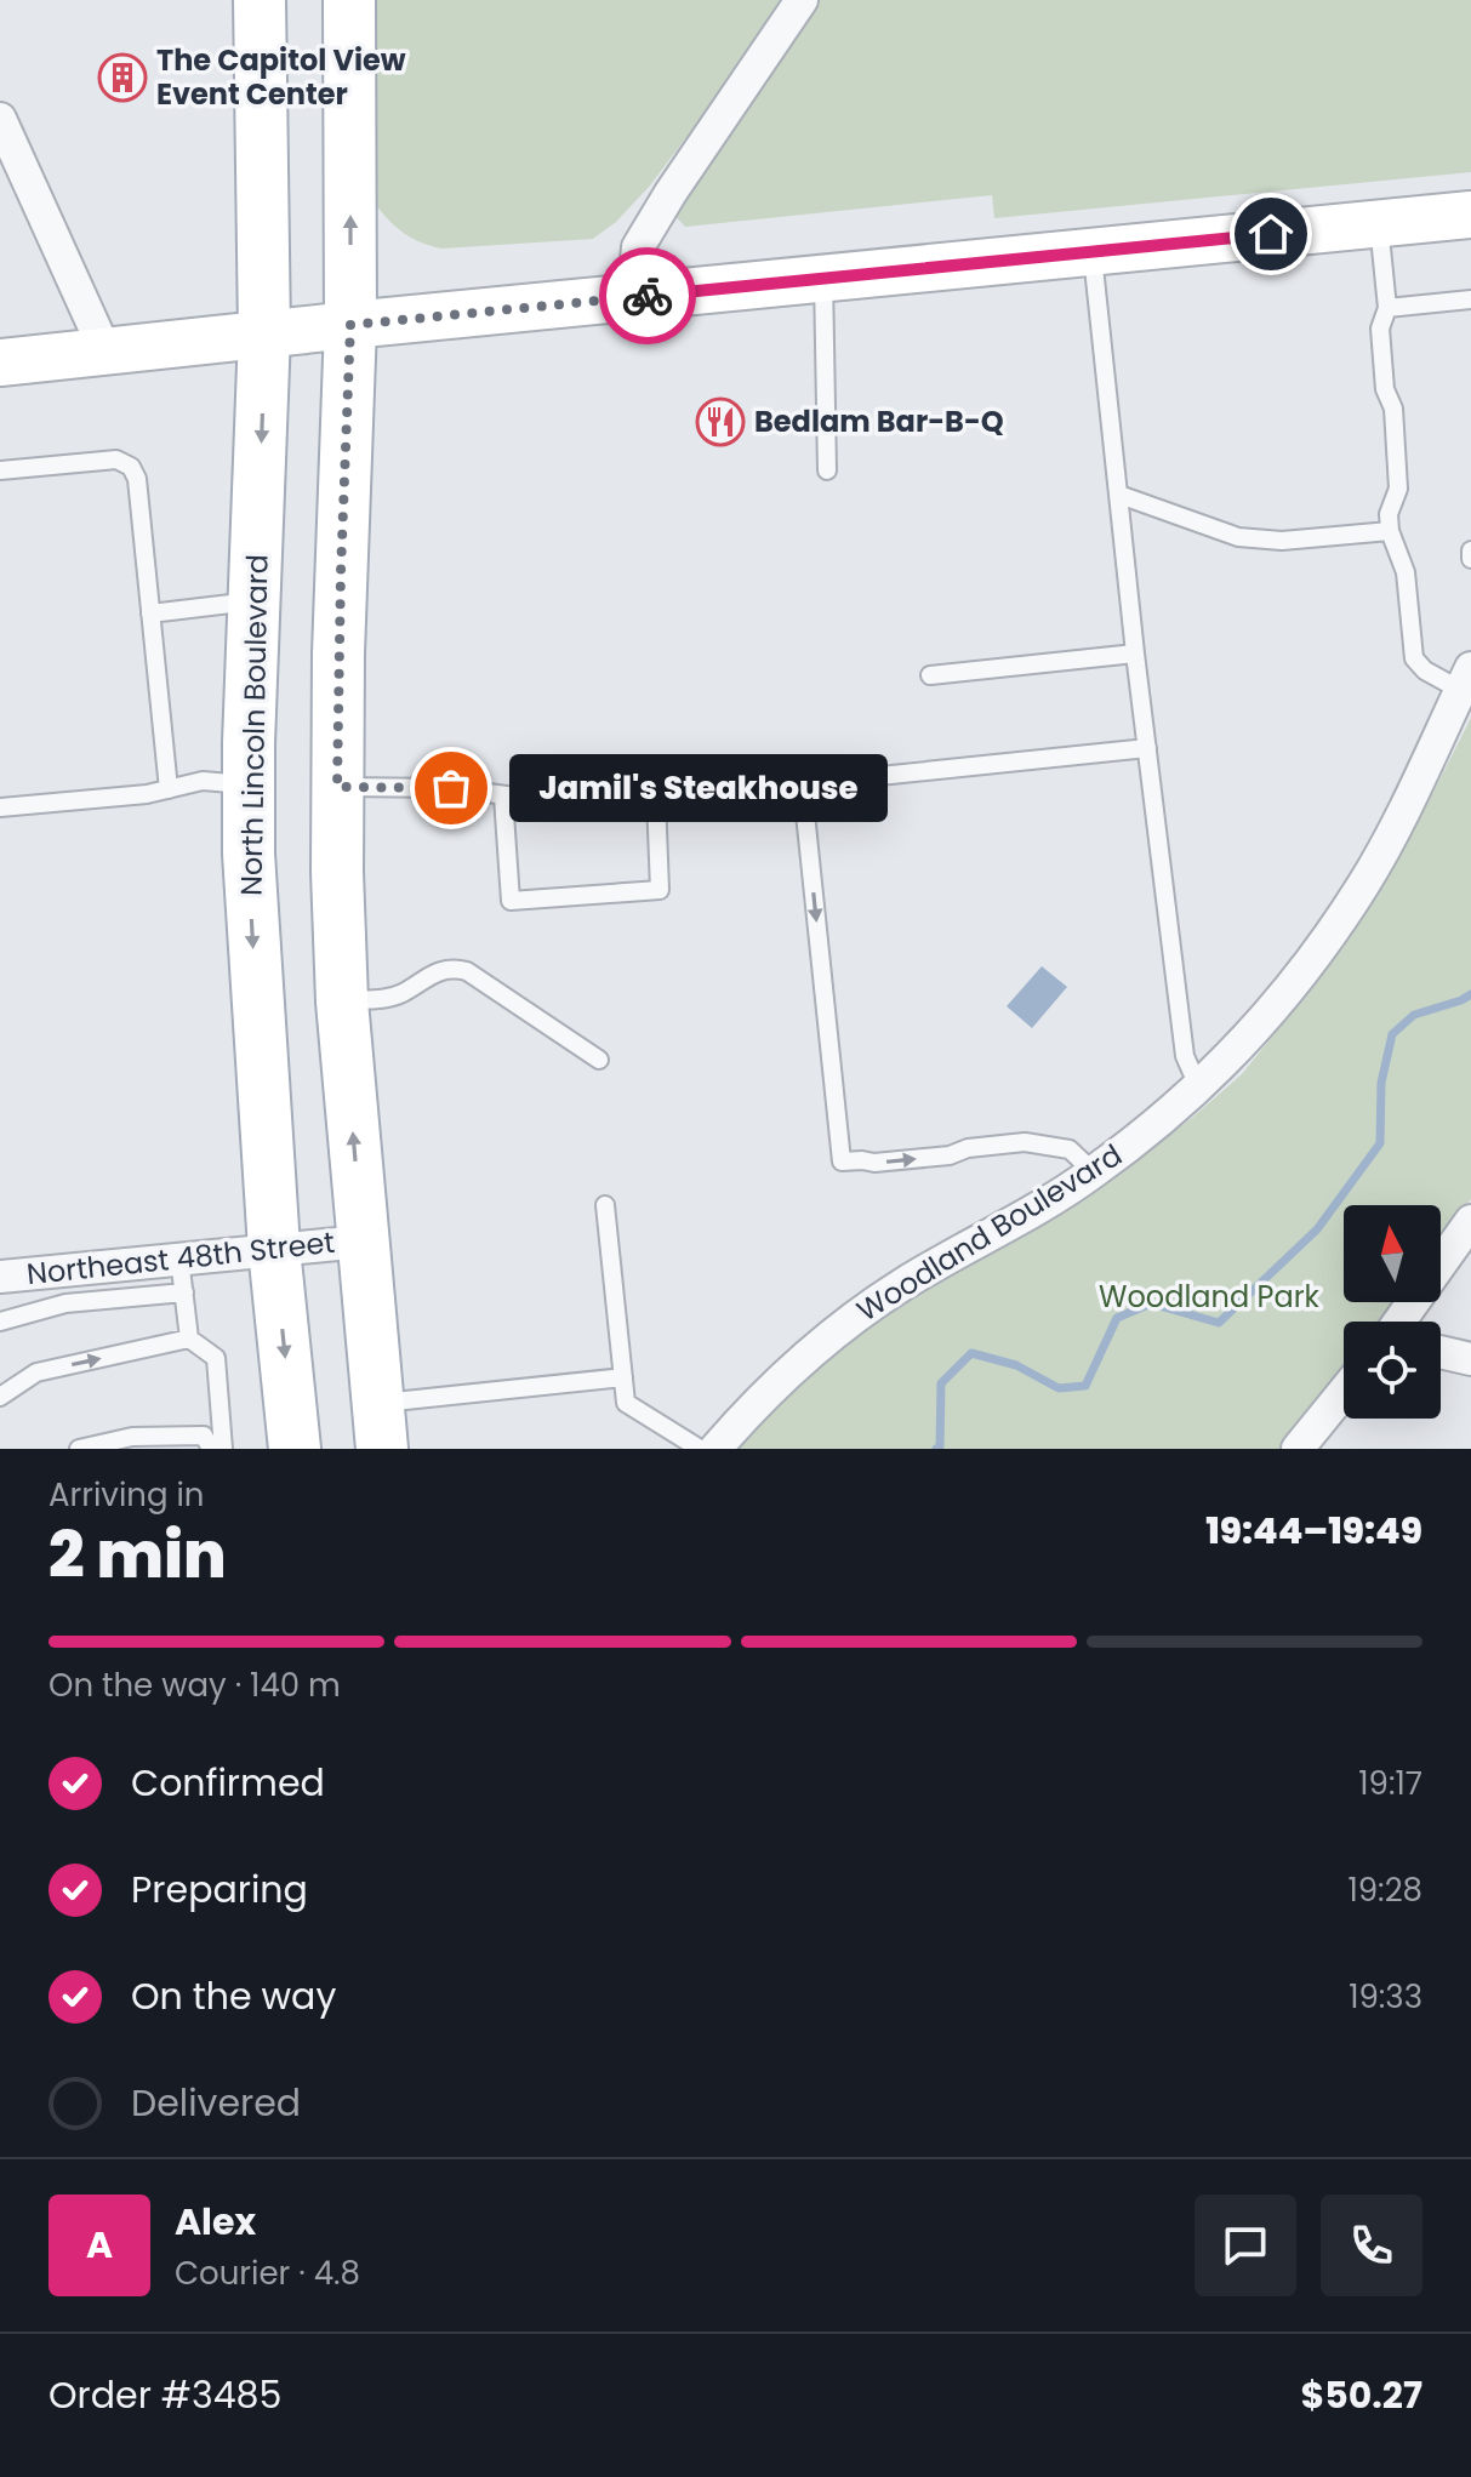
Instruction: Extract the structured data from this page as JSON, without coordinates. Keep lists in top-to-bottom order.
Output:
{
  "streets": {
    "main road": ["North Lincoln Boulevard"],
    "street": ["Woodland Boulevard", "Northeast 48th Street"]
  },
  "crossings": [
    ["North Lincoln Boulevard", "Northeast 48th Street"]
  ],
  "parks": ["Woodland Park"],
  "places": {
    "building": ["The Capitol View Event Center"],
    "restaurant": ["Bedlam Bar-B-Q"],
    "other": ["Jamil's Steakhouse"]
  },
  "north": "top",
  "page": {
    "bubble": "Jamil's Steakhouse",
    "heading": ["2 min", "Arriving in", "19:44–19:49"],
    "panel": [
      "Alex",
      "Courier · 4.8",
      "Order #3485",
      "$50.27"
    ],
    "bar": "On the way · 140 m",
    "list": [
      ["Confirmed", "19:17"],
      ["Preparing", "19:28"],
      ["On the way", "19:33"],
      "Delivered"
    ],
    "round": "A"
  }
}
